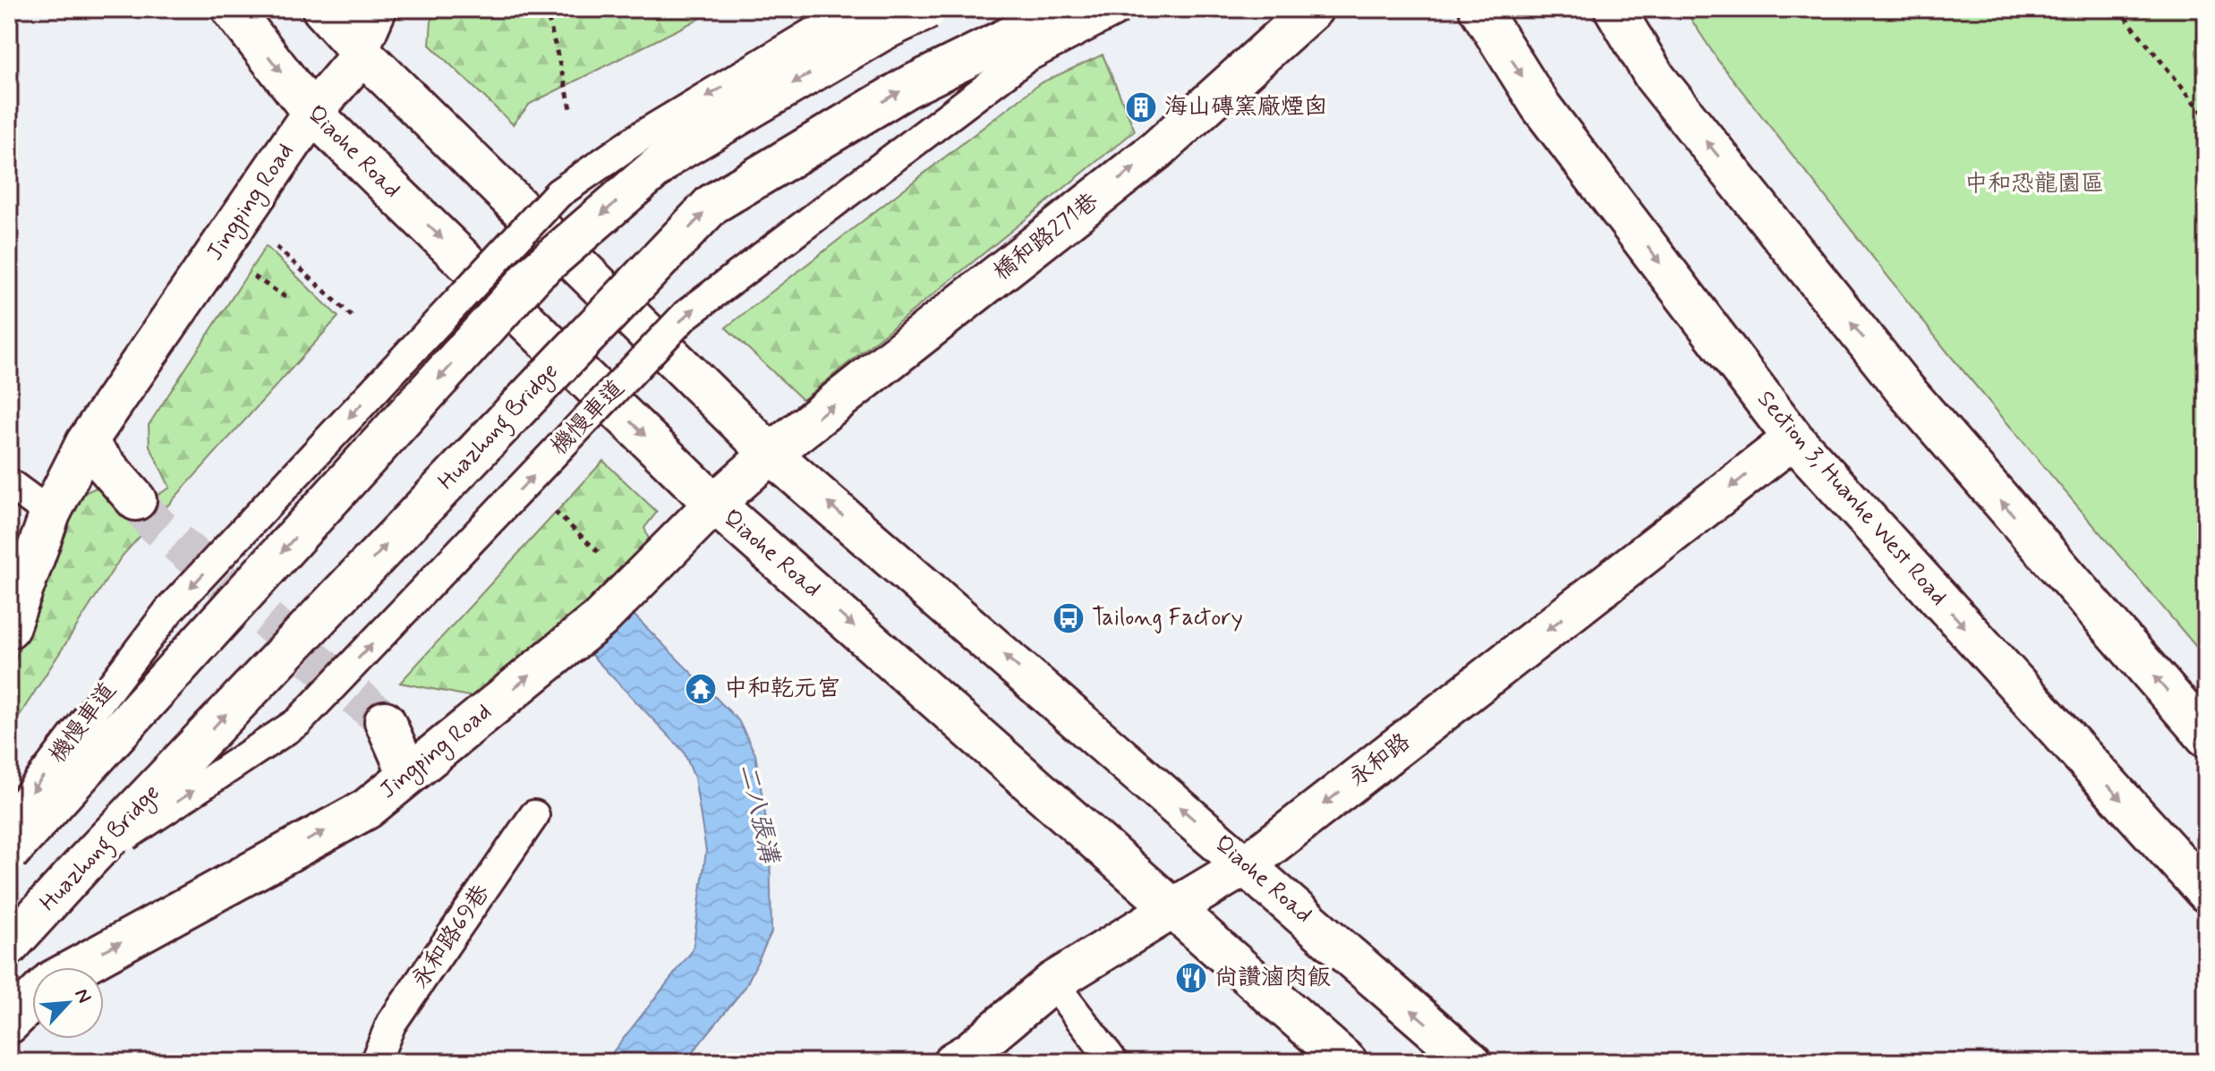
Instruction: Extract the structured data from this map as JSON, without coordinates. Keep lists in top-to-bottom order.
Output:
{
  "streets": {
    "street": [
      "Qiaohe Road",
      "Jingping Road",
      "橋和路271巷",
      "Huazhong Bridge",
      "Section 3, Huanhe West Road",
      "永和路"
    ],
    "lane": ["機慢車道", "永和路69巷"]
  },
  "crossings": [
    ["Qiaohe Road", "Jingping Road"],
    ["Qiaohe Road", "橋和路271巷"],
    ["Qiaohe Road", "永和路"],
    ["Jingping Road", "橋和路271巷"],
    ["機慢車道", "Huazhong Bridge"],
    ["Section 3, Huanhe West Road", "永和路"]
  ],
  "one_way": ["永和路"],
  "water": ["二八張溝"],
  "parks": ["中和恐龍園區"],
  "places": {
    "building": ["海山磚窯廠煙囪"],
    "bus stop": ["Tailong Factory"],
    "temple": ["中和乾元宮"],
    "restaurant": ["尚讚滷肉飯"]
  },
  "north": "top right"
}
